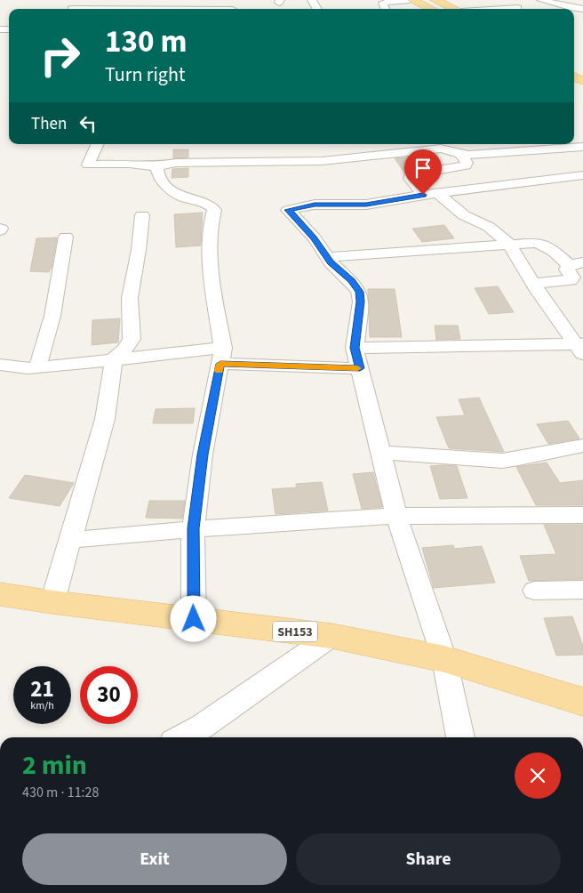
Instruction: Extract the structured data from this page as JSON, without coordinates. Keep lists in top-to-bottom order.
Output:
{
  "streets": {
    "main road": ["SH153"]
  },
  "page": {
    "turn": ["130 m", "Turn right"],
    "then": "Then",
    "speed": "21 km/h",
    "limit": "30",
    "heading": ["2 min", "430 m · 11:28"],
    "buttons": ["Exit", "Share"]
  }
}
